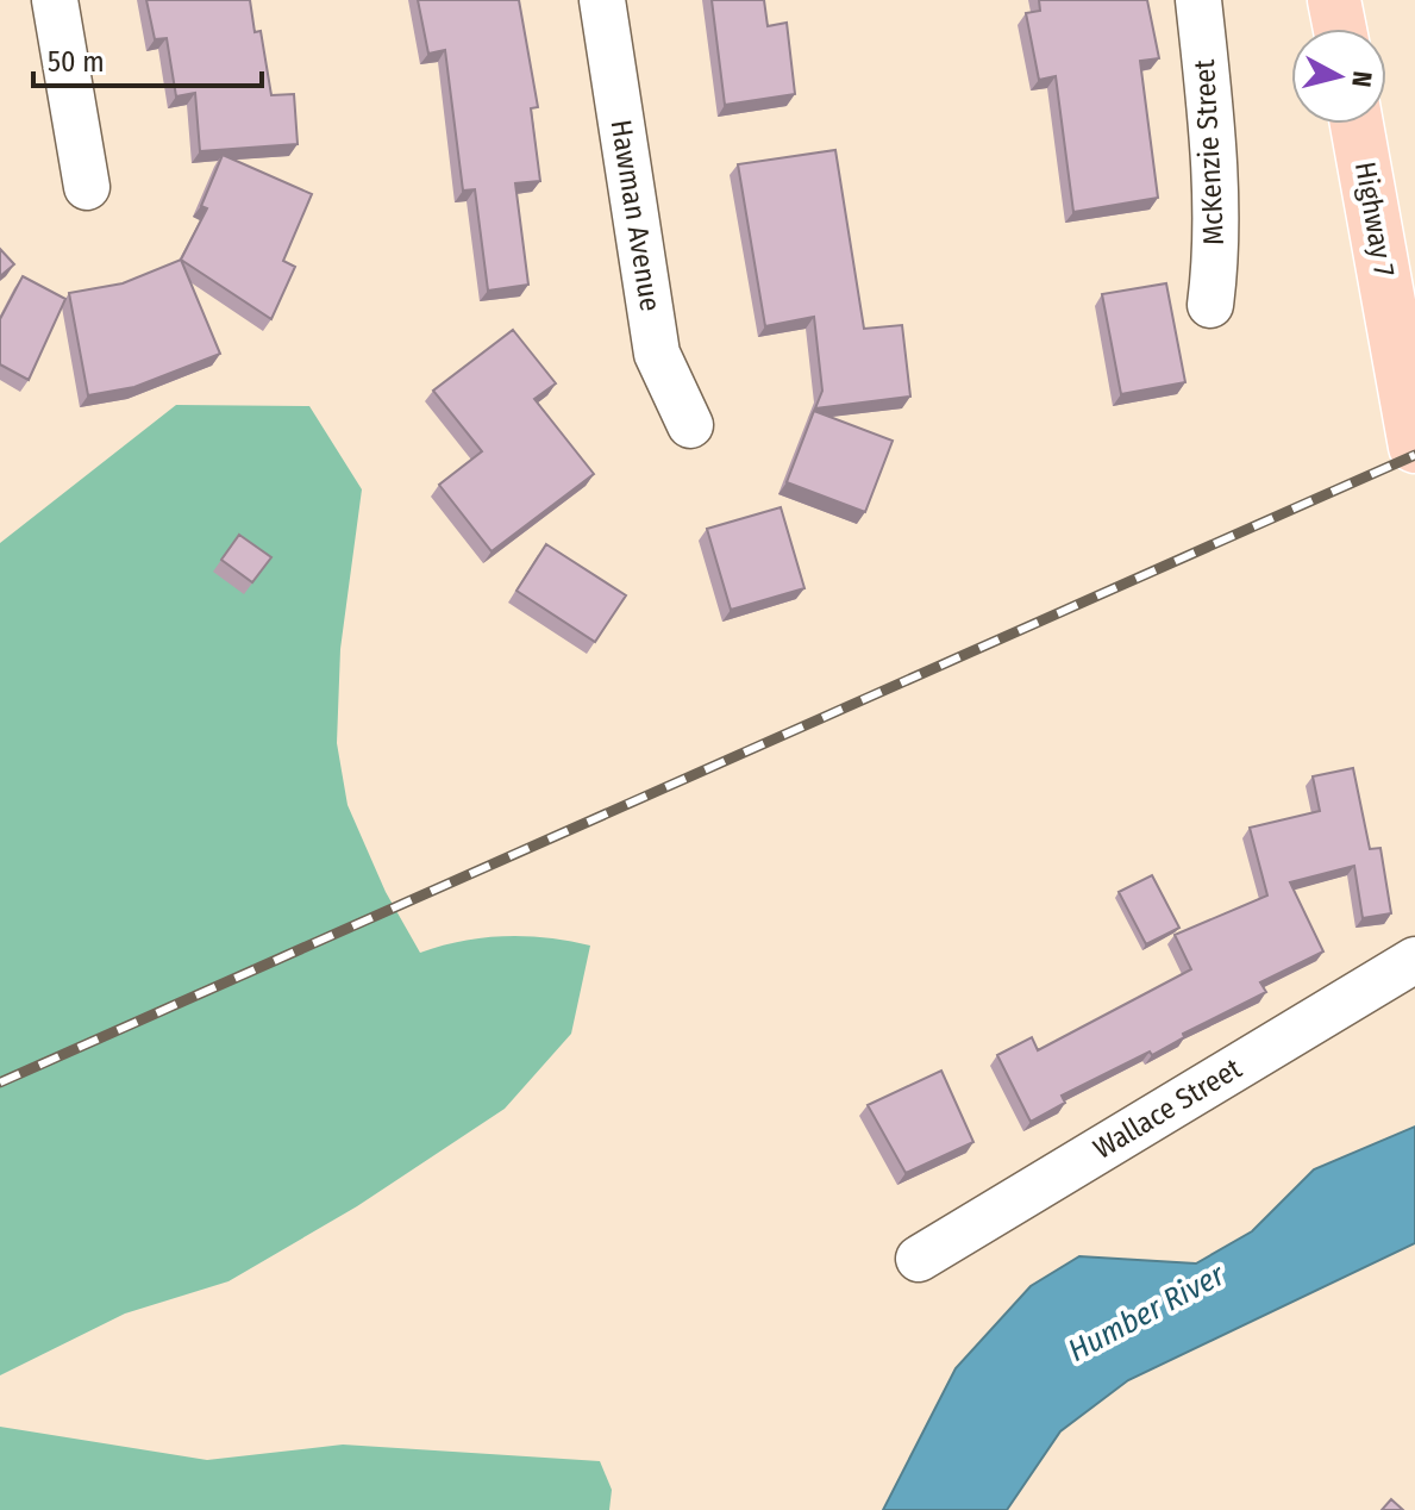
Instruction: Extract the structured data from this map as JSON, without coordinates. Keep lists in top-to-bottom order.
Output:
{
  "streets": {
    "main road": ["Highway 7"],
    "street": ["McKenzie Street", "Hawman Avenue", "Wallace Street"]
  },
  "water": ["Humber River"],
  "scale_bar": "50 m",
  "north": "right"
}
